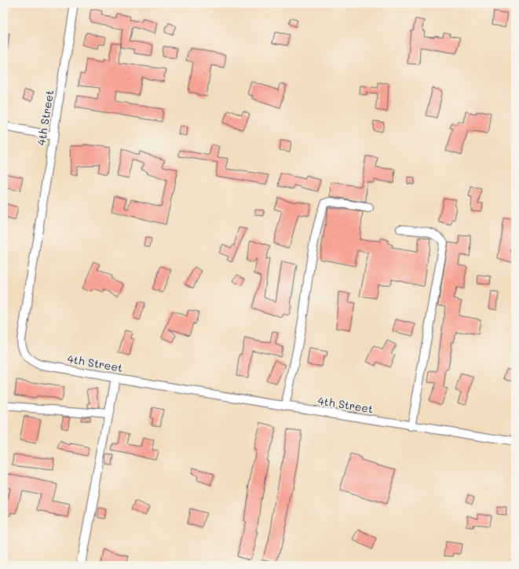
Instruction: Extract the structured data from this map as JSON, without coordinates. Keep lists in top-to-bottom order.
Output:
{
  "streets": {
    "street": ["4th Street"]
  }
}
